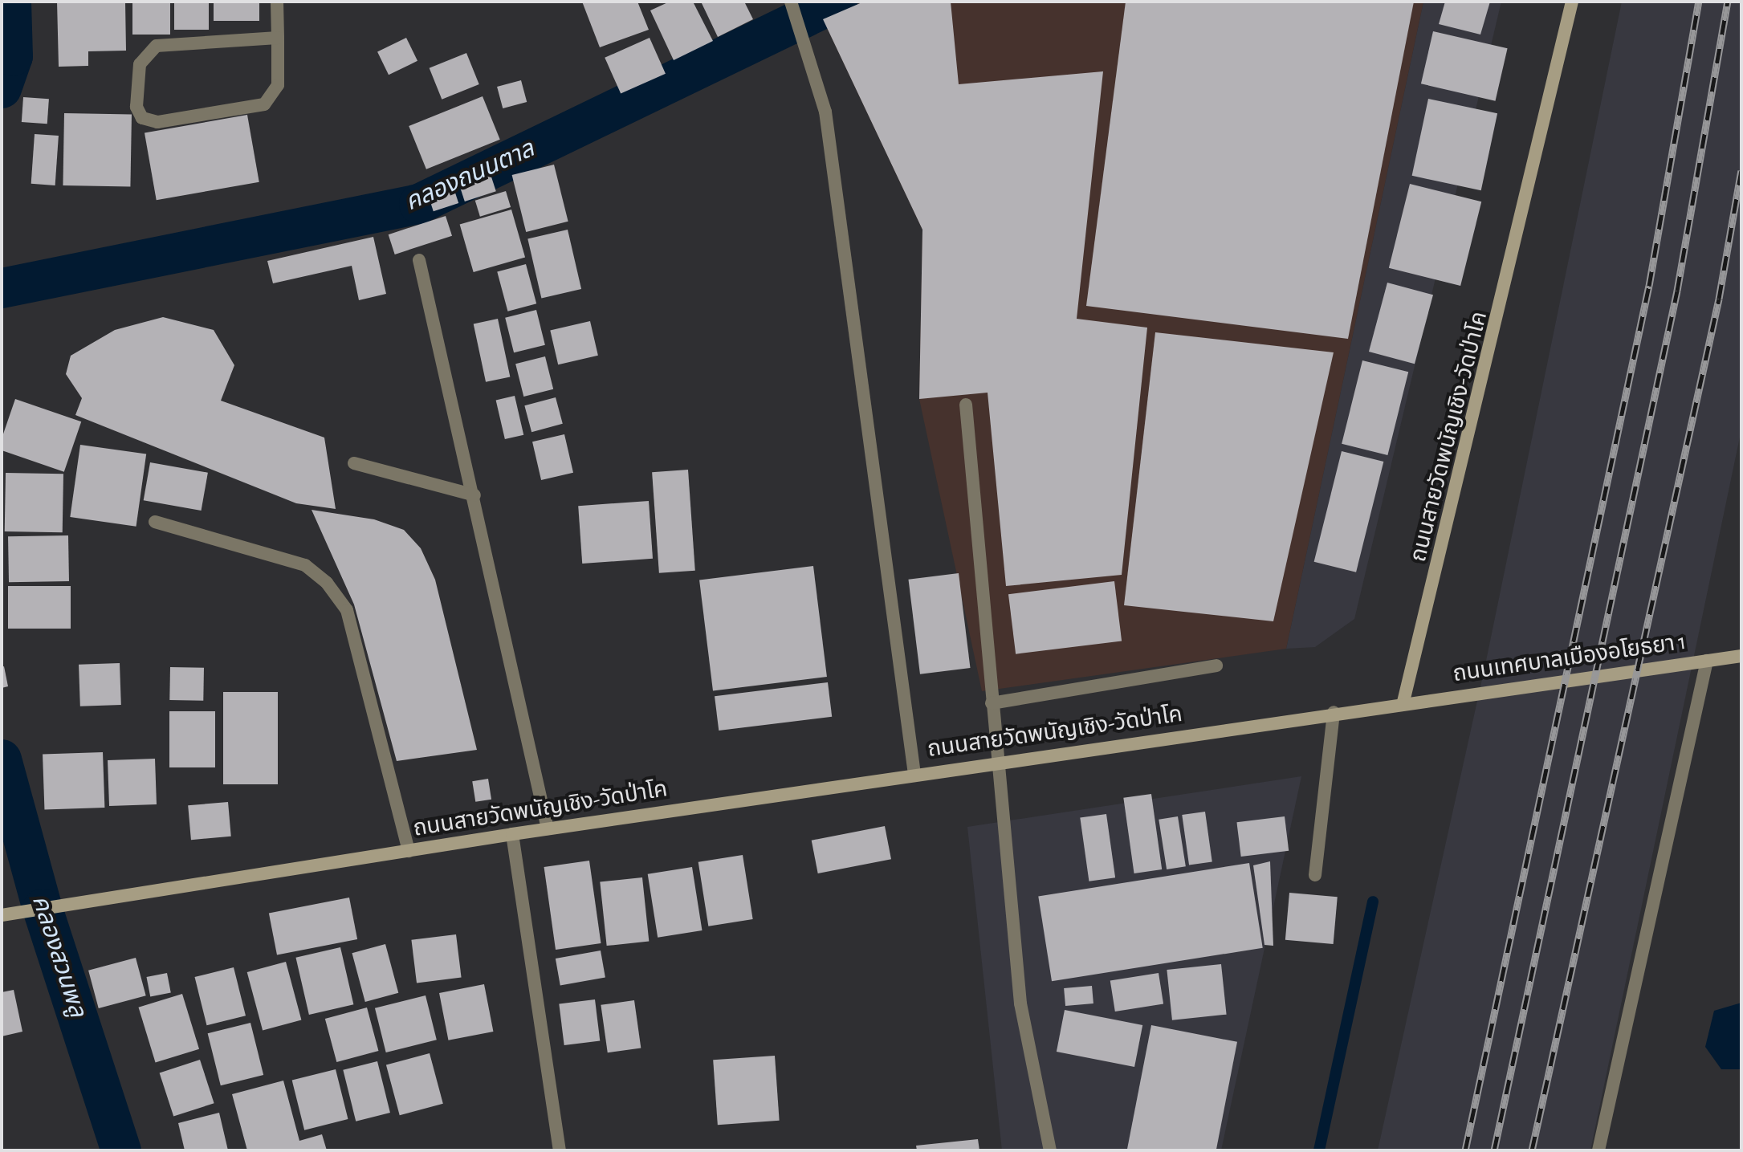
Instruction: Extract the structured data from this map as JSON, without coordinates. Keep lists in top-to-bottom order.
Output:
{
  "streets": {
    "main road": ["ถนนสายวัดพนัญเชิง-วัดป่าโค", "ถนนเทศบาลเมืองอโยธยา 1"]
  },
  "crossings": [
    ["ถนนสายวัดพนัญเชิง-วัดป่าโค", "ถนนเทศบาลเมืองอโยธยา 1"]
  ],
  "water": ["คลองถนนตาล", "คลองสวนพลู"]
}
